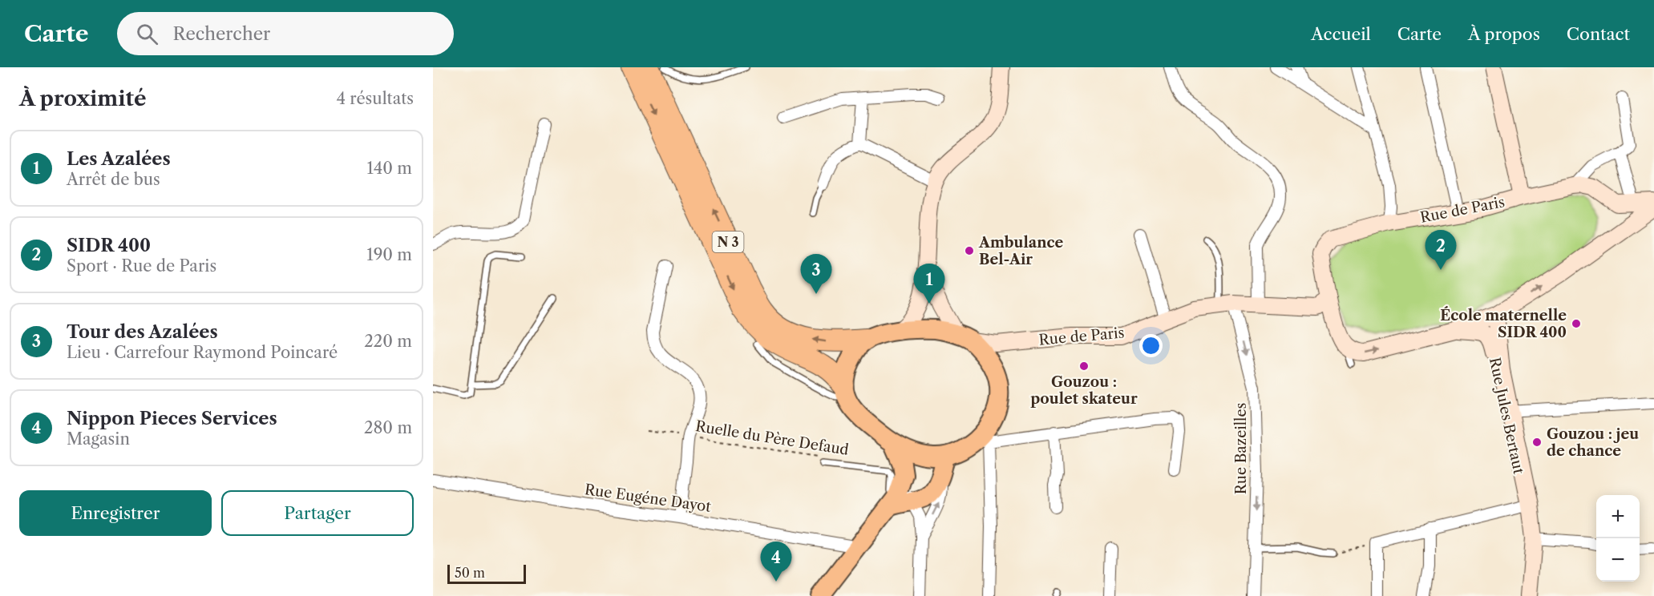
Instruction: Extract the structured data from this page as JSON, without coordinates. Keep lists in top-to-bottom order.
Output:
{
  "streets": {
    "highway": ["N 3"],
    "street": [
      "Rue de Paris",
      "Rue Jules Bertaut",
      "Rue Bazeilles",
      "Rue Eugéne Dayot"
    ],
    "path": ["Ruelle du Père Defaud"]
  },
  "crossings": [
    ["Rue de Paris", "N 3"],
    ["Rue de Paris", "Rue Bazeilles"]
  ],
  "one_way": ["Rue Bazeilles"],
  "places": [
    "Ambulance Bel-Air",
    "École maternelle SIDR 400",
    "Gouzou : poulet skateur",
    "Gouzou : jeu de chance"
  ],
  "scale_bar": "50 m",
  "page": {
    "header": "Carte",
    "search": "Rechercher",
    "nav": [
      "Accueil",
      "Carte",
      "À propos",
      "Contact"
    ],
    "heading": ["À proximité", "4 résultats"],
    "list": [
      {
        "mark": "1",
        "name": "Les Azalées",
        "note": "Arrêt de bus",
        "value": "140 m"
      },
      {
        "mark": "2",
        "name": "SIDR 400",
        "note": "Sport · Rue de Paris",
        "value": "190 m"
      },
      {
        "mark": "3",
        "name": "Tour des Azalées",
        "note": "Lieu · Carrefour Raymond Poincaré",
        "value": "220 m"
      },
      {
        "mark": "4",
        "name": "Nippon Pieces Services",
        "note": "Magasin",
        "value": "280 m"
      }
    ],
    "pins": [
      "2",
      "3",
      "1",
      "4"
    ],
    "buttons": ["Enregistrer", "Partager"],
    "map_buttons": ["+", "−"],
    "scale": "50 m"
  }
}
